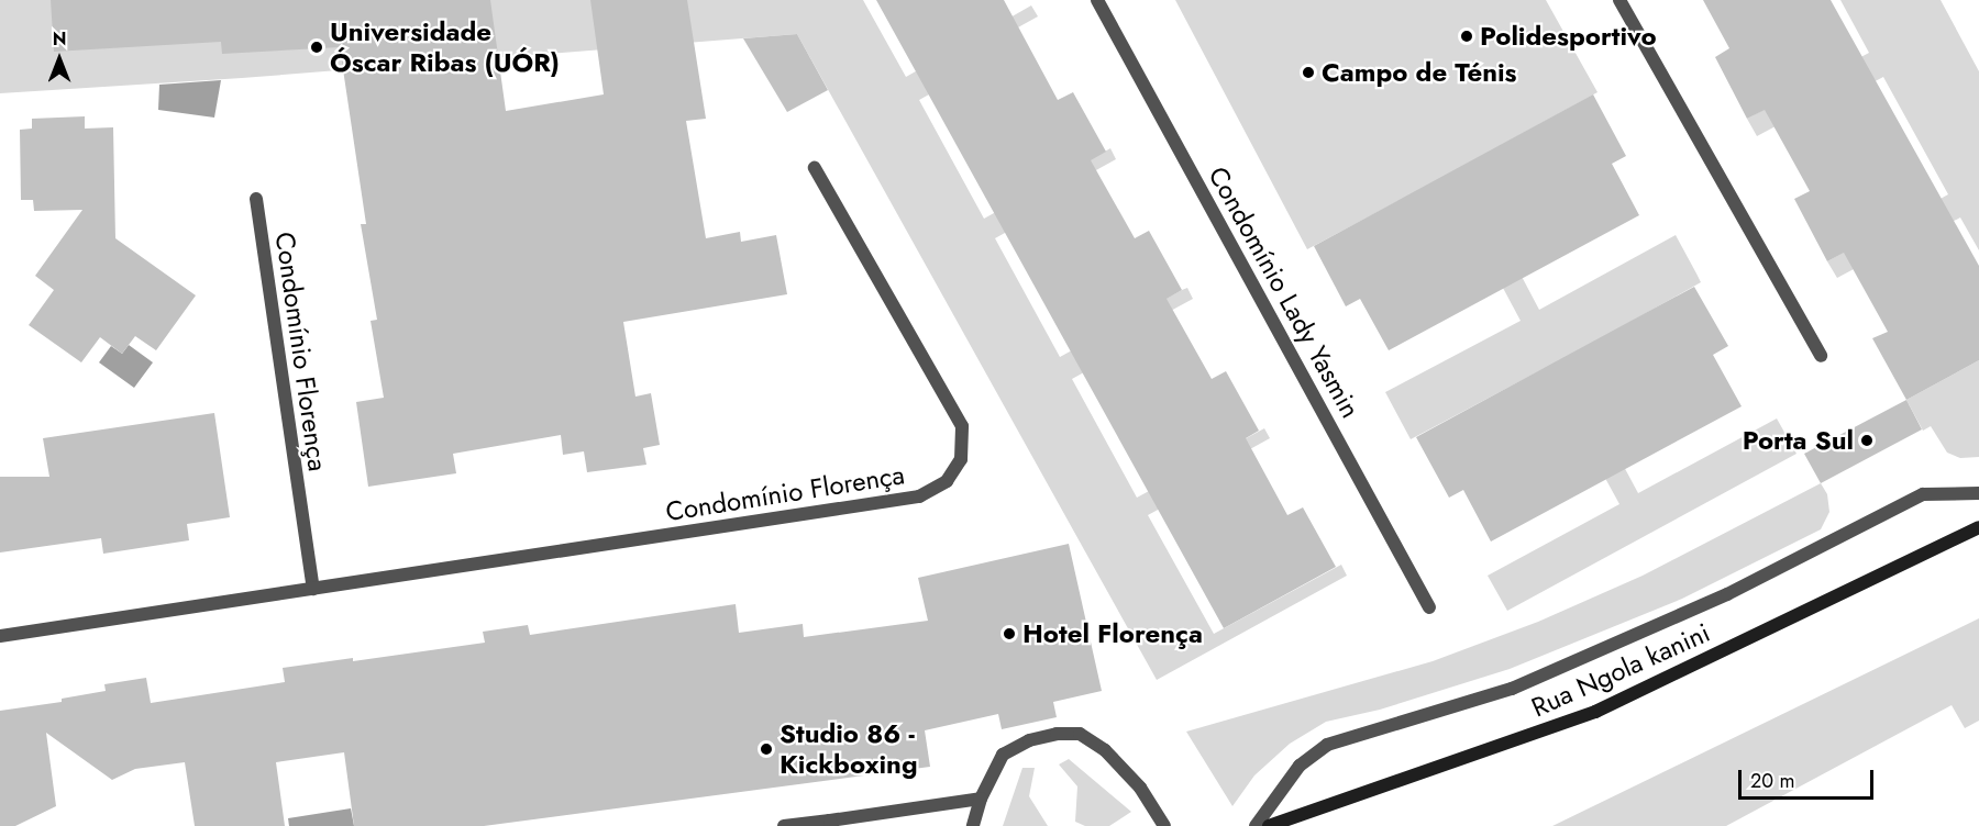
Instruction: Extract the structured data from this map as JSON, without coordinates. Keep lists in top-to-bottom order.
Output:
{
  "streets": {
    "main road": ["Rua Ngola kanini"],
    "lane": ["Condomínio Lady Yasmin", "Condomínio Florença"]
  },
  "places": [
    "Polidesportivo",
    "Universidade Óscar Ribas (UÓR)",
    "Campo de Ténis",
    "Porta Sul",
    "Hotel Florença",
    "Studio 86 - Kickboxing"
  ],
  "scale_bar": "20 m",
  "north": "top"
}
